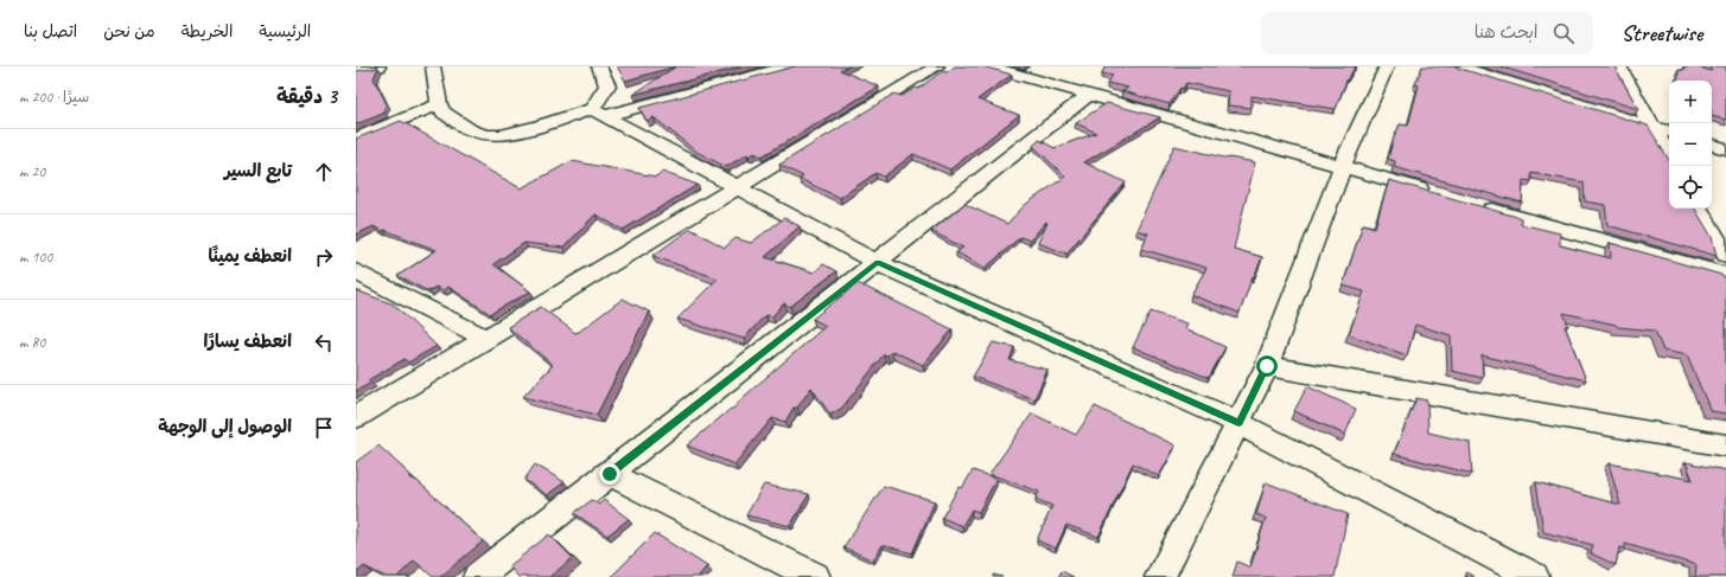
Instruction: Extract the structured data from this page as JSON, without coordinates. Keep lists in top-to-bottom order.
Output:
{
  "page": {
    "header": "Streetwise",
    "search": "ابحث هنا",
    "nav": [
      "الرئيسية",
      "الخريطة",
      "من نحن",
      "اتصل بنا"
    ],
    "heading": ["3 دقيقة", "سيرًا · 200 m"],
    "map_buttons": ["+", "−"],
    "list": [
      ["تابع السير", "20 m"],
      ["انعطف يمينًا", "100 m"],
      ["انعطف يسارًا", "80 m"],
      "الوصول إلى الوجهة"
    ]
  }
}
